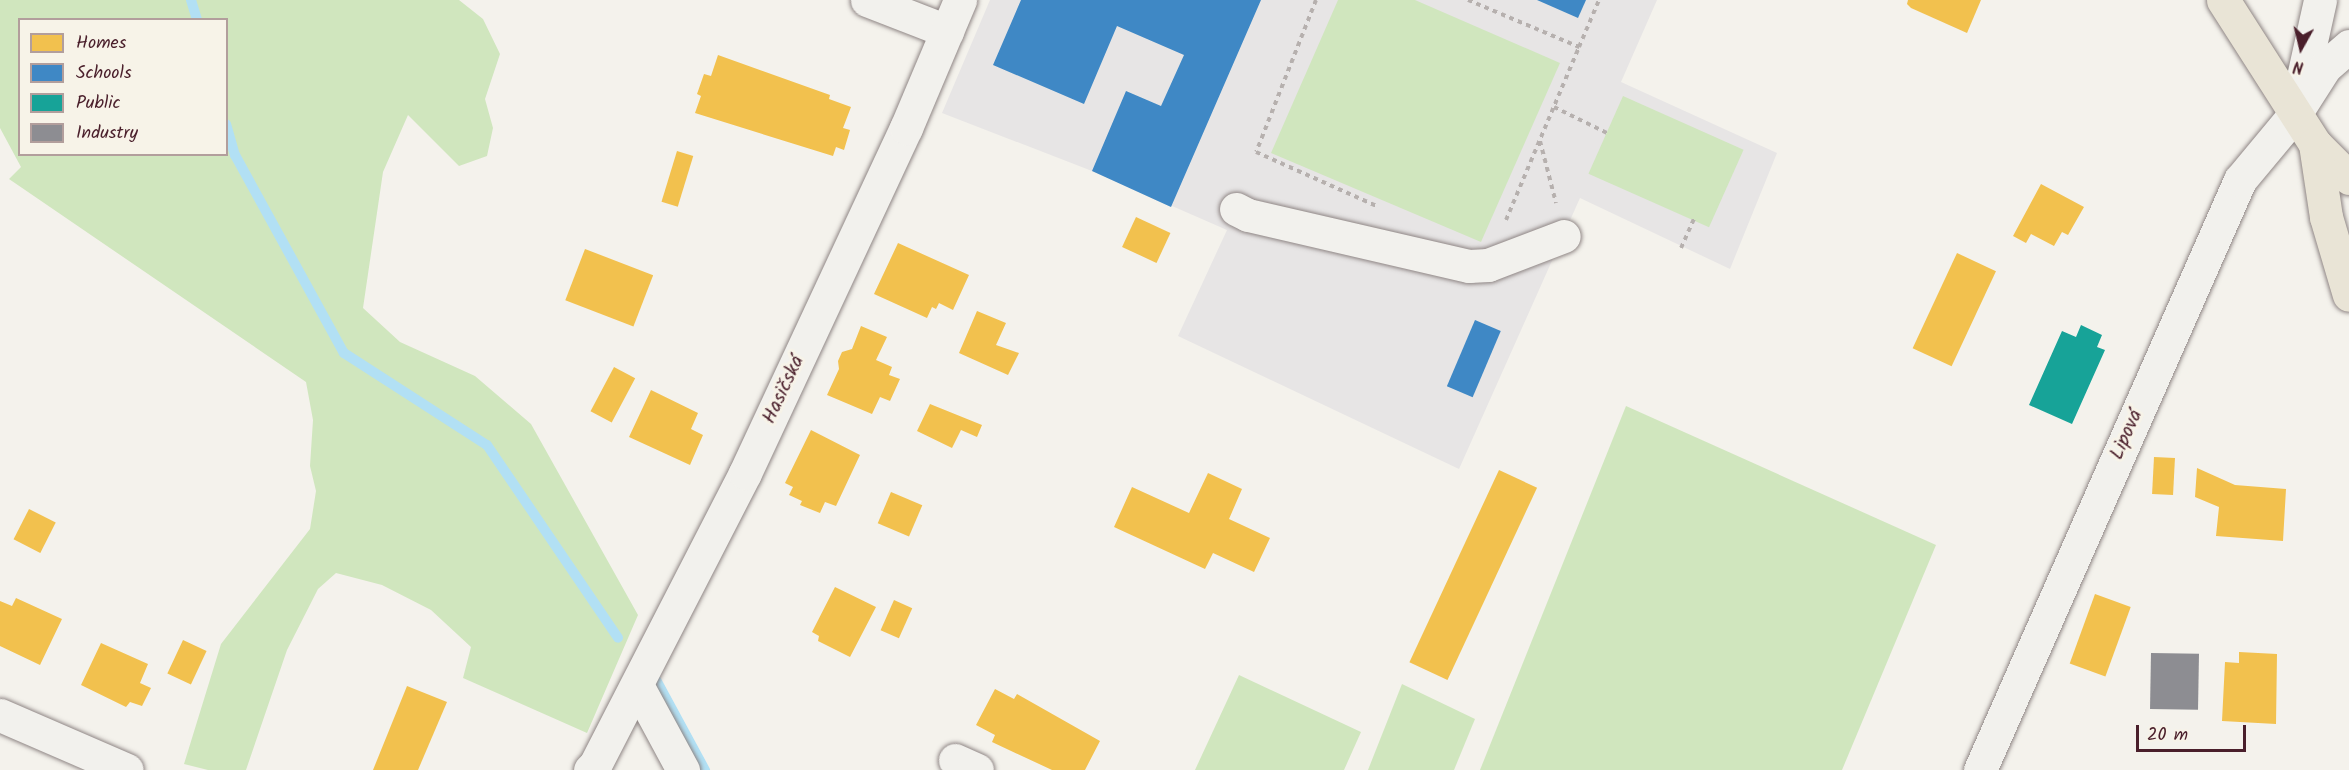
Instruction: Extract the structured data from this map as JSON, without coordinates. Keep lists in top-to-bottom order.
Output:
{
  "streets": {
    "street": ["Hasičská", "Lipová"]
  },
  "legend": [
    "Homes",
    "Schools",
    "Public",
    "Industry"
  ],
  "scale_bar": "20 m",
  "north": "bottom"
}
